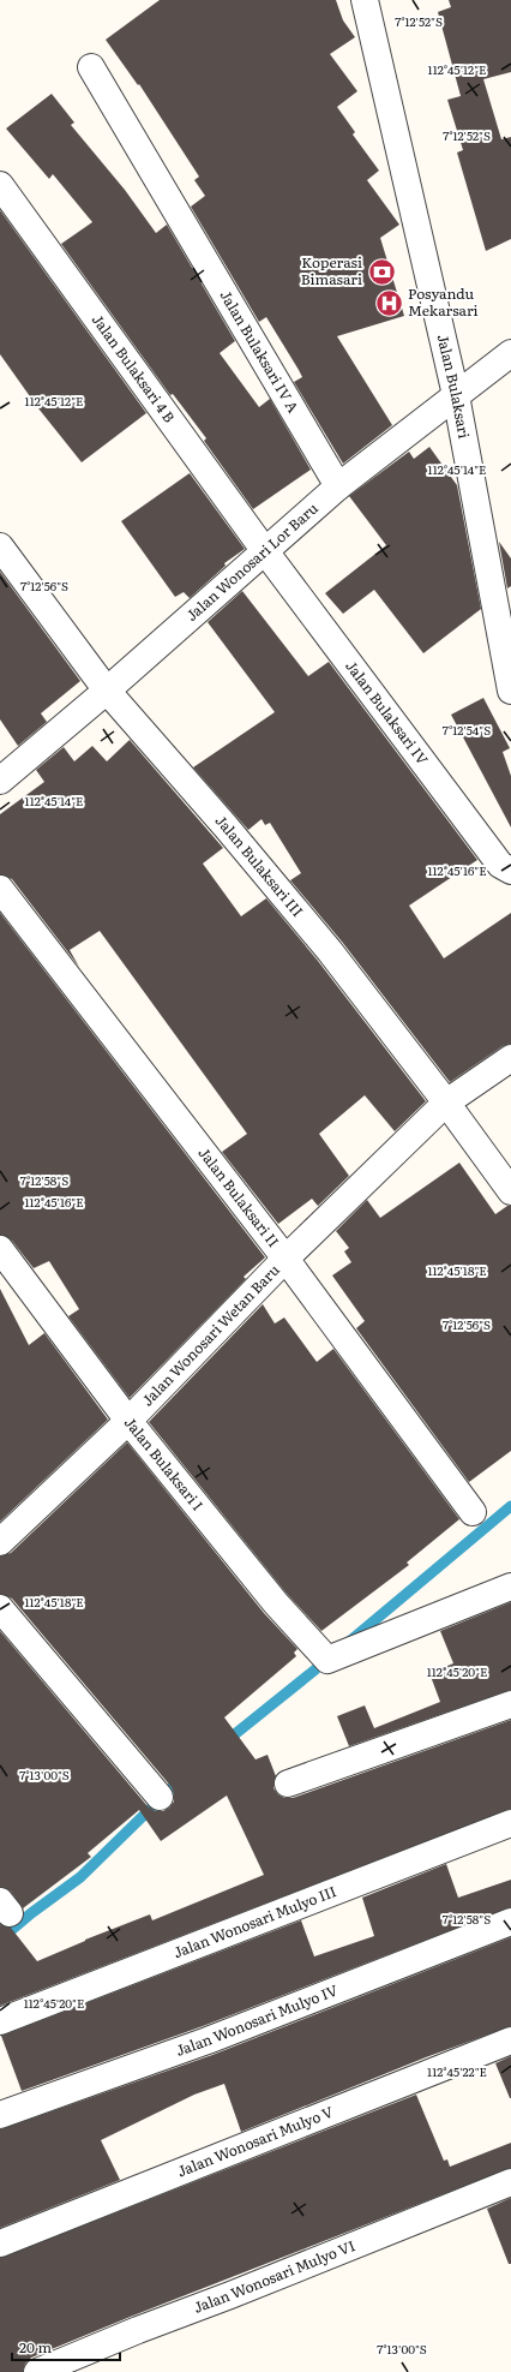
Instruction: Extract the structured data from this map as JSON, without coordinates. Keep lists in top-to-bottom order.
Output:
{
  "streets": {
    "street": [
      "Jalan Bulaksari IV A",
      "Jalan Bulaksari 4 B",
      "Jalan Bulaksari",
      "Jalan Wonosari Lor Baru",
      "Jalan Bulaksari IV",
      "Jalan Bulaksari III",
      "Jalan Bulaksari II",
      "Jalan Wonosari Wetan Baru",
      "Jalan Bulaksari I",
      "Jalan Wonosari Mulyo III",
      "Jalan Wonosari Mulyo IV",
      "Jalan Wonosari Mulyo V",
      "Jalan Wonosari Mulyo VI"
    ]
  },
  "crossings": [
    ["Jalan Bulaksari IV A", "Jalan Wonosari Lor Baru"],
    ["Jalan Bulaksari 4 B", "Jalan Wonosari Lor Baru"],
    ["Jalan Bulaksari 4 B", "Jalan Bulaksari IV"],
    ["Jalan Bulaksari", "Jalan Wonosari Lor Baru"],
    ["Jalan Wonosari Lor Baru", "Jalan Bulaksari IV"],
    ["Jalan Wonosari Lor Baru", "Jalan Bulaksari III"],
    ["Jalan Bulaksari III", "Jalan Wonosari Wetan Baru"],
    ["Jalan Bulaksari II", "Jalan Wonosari Wetan Baru"],
    ["Jalan Wonosari Wetan Baru", "Jalan Bulaksari I"]
  ],
  "places": {
    "bank": ["Koperasi Bimasari"],
    "hospital": ["Posyandu Mekarsari"]
  },
  "scale_bar": "20 m",
  "coordinates": [
    "7°12'52\"S",
    "112°45'12\"E",
    "112°45'14\"E",
    "7°12'56\"S",
    "7°12'54\"S",
    "112°45'16\"E",
    "7°12'58\"S",
    "112°45'18\"E",
    "112°45'20\"E",
    "7°13'00\"S",
    "112°45'22\"E"
  ]
}
